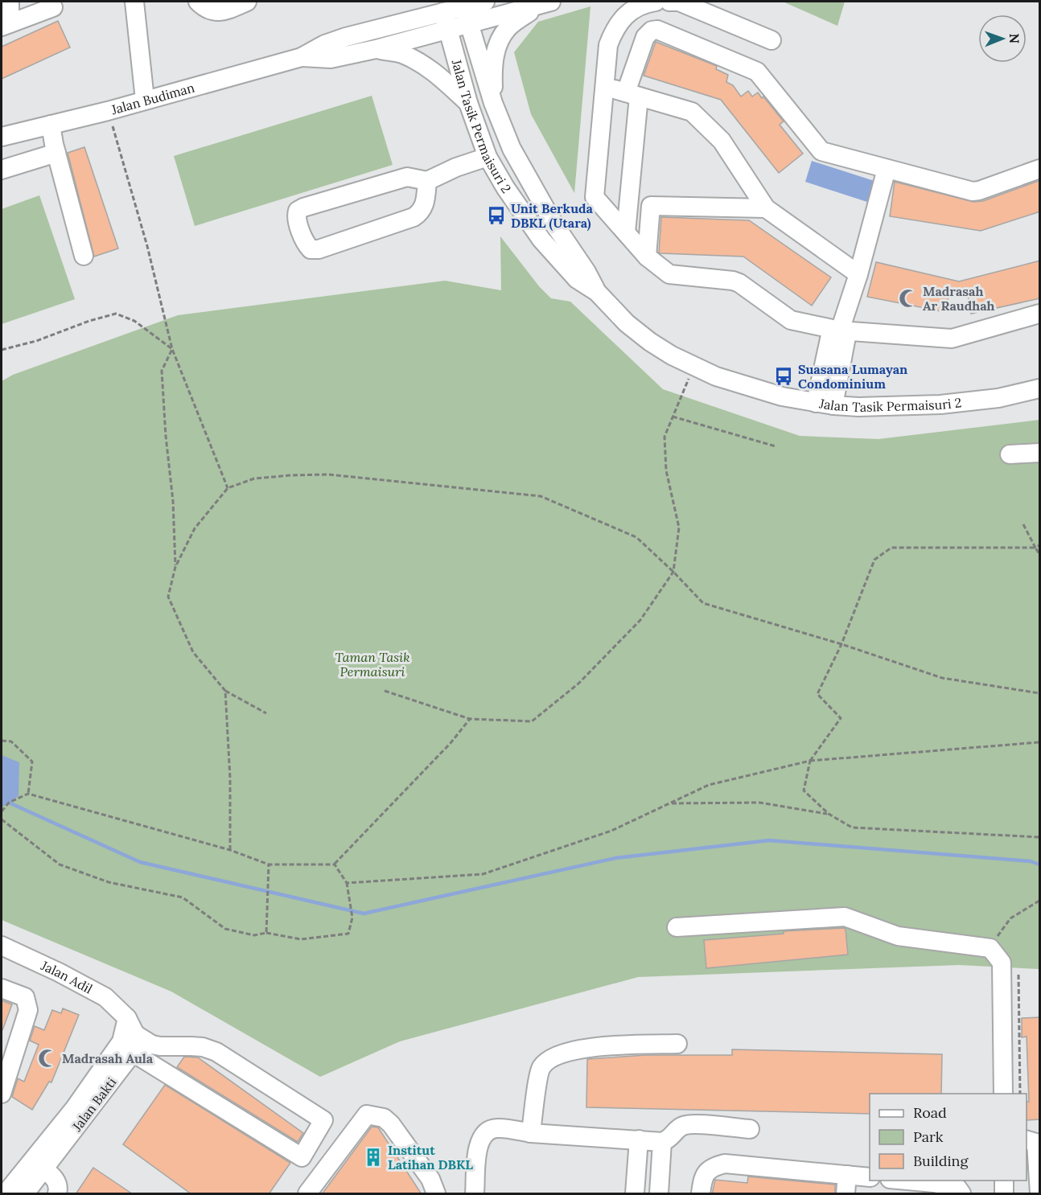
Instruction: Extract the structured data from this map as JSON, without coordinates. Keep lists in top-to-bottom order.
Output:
{
  "streets": {
    "street": [
      "Jalan Budiman",
      "Jalan Tasik Permaisuri 2",
      "Jalan Adil",
      "Jalan Bakti"
    ]
  },
  "crossings": [
    ["Jalan Budiman", "Jalan Tasik Permaisuri 2"],
    ["Jalan Adil", "Jalan Bakti"]
  ],
  "parks": ["Taman Tasik Permaisuri"],
  "places": {
    "bus stop": ["Unit Berkuda DBKL (Utara)", "Suasana Lumayan Condominium"],
    "mosque": ["Madrasah Ar Raudhah", "Madrasah Aula"],
    "building": ["Institut Latihan DBKL"]
  },
  "legend": ["Road", "Park", "Building"],
  "north": "right"
}
